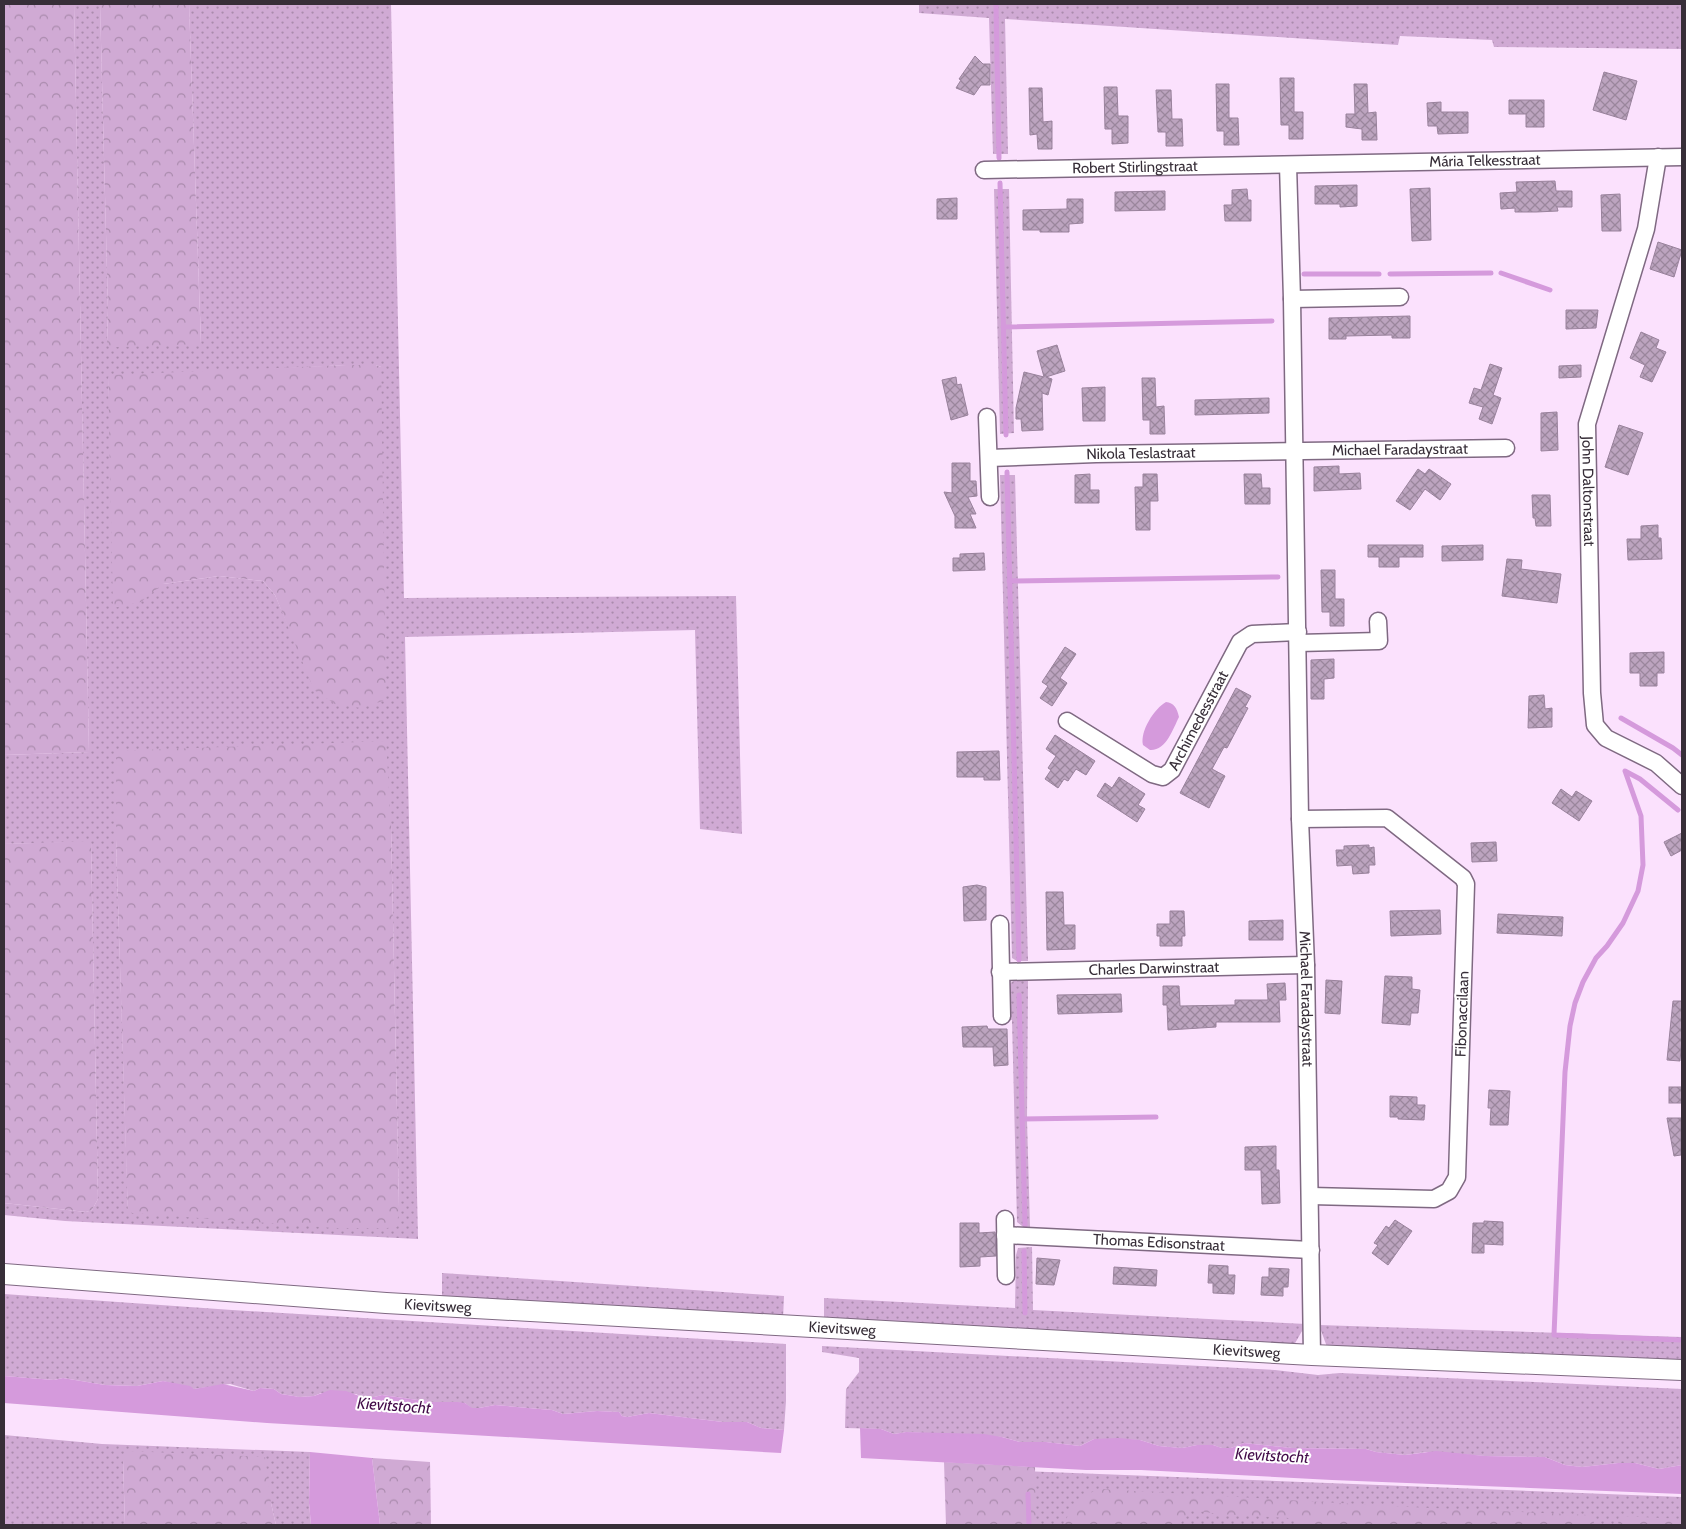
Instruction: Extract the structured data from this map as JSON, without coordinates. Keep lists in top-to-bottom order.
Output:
{
  "streets": {
    "street": [
      "Mária Telkesstraat",
      "Robert Stirlingstraat",
      "Michael Faradaystraat",
      "Nikola Teslastraat",
      "John Daltonstraat",
      "Archimedesstraat",
      "Charles Darwinstraat",
      "Fibonaccilaan",
      "Thomas Edisonstraat",
      "Kievitsweg"
    ]
  },
  "crossings": [
    ["Mária Telkesstraat", "Robert Stirlingstraat"],
    ["Mária Telkesstraat", "Michael Faradaystraat"],
    ["Mária Telkesstraat", "John Daltonstraat"],
    ["Robert Stirlingstraat", "Michael Faradaystraat"],
    ["Michael Faradaystraat", "Nikola Teslastraat"],
    ["Michael Faradaystraat", "Archimedesstraat"],
    ["Michael Faradaystraat", "Charles Darwinstraat"],
    ["Michael Faradaystraat", "Fibonaccilaan"],
    ["Michael Faradaystraat", "Thomas Edisonstraat"],
    ["Michael Faradaystraat", "Kievitsweg"]
  ],
  "water": ["Kievitstocht"]
}
